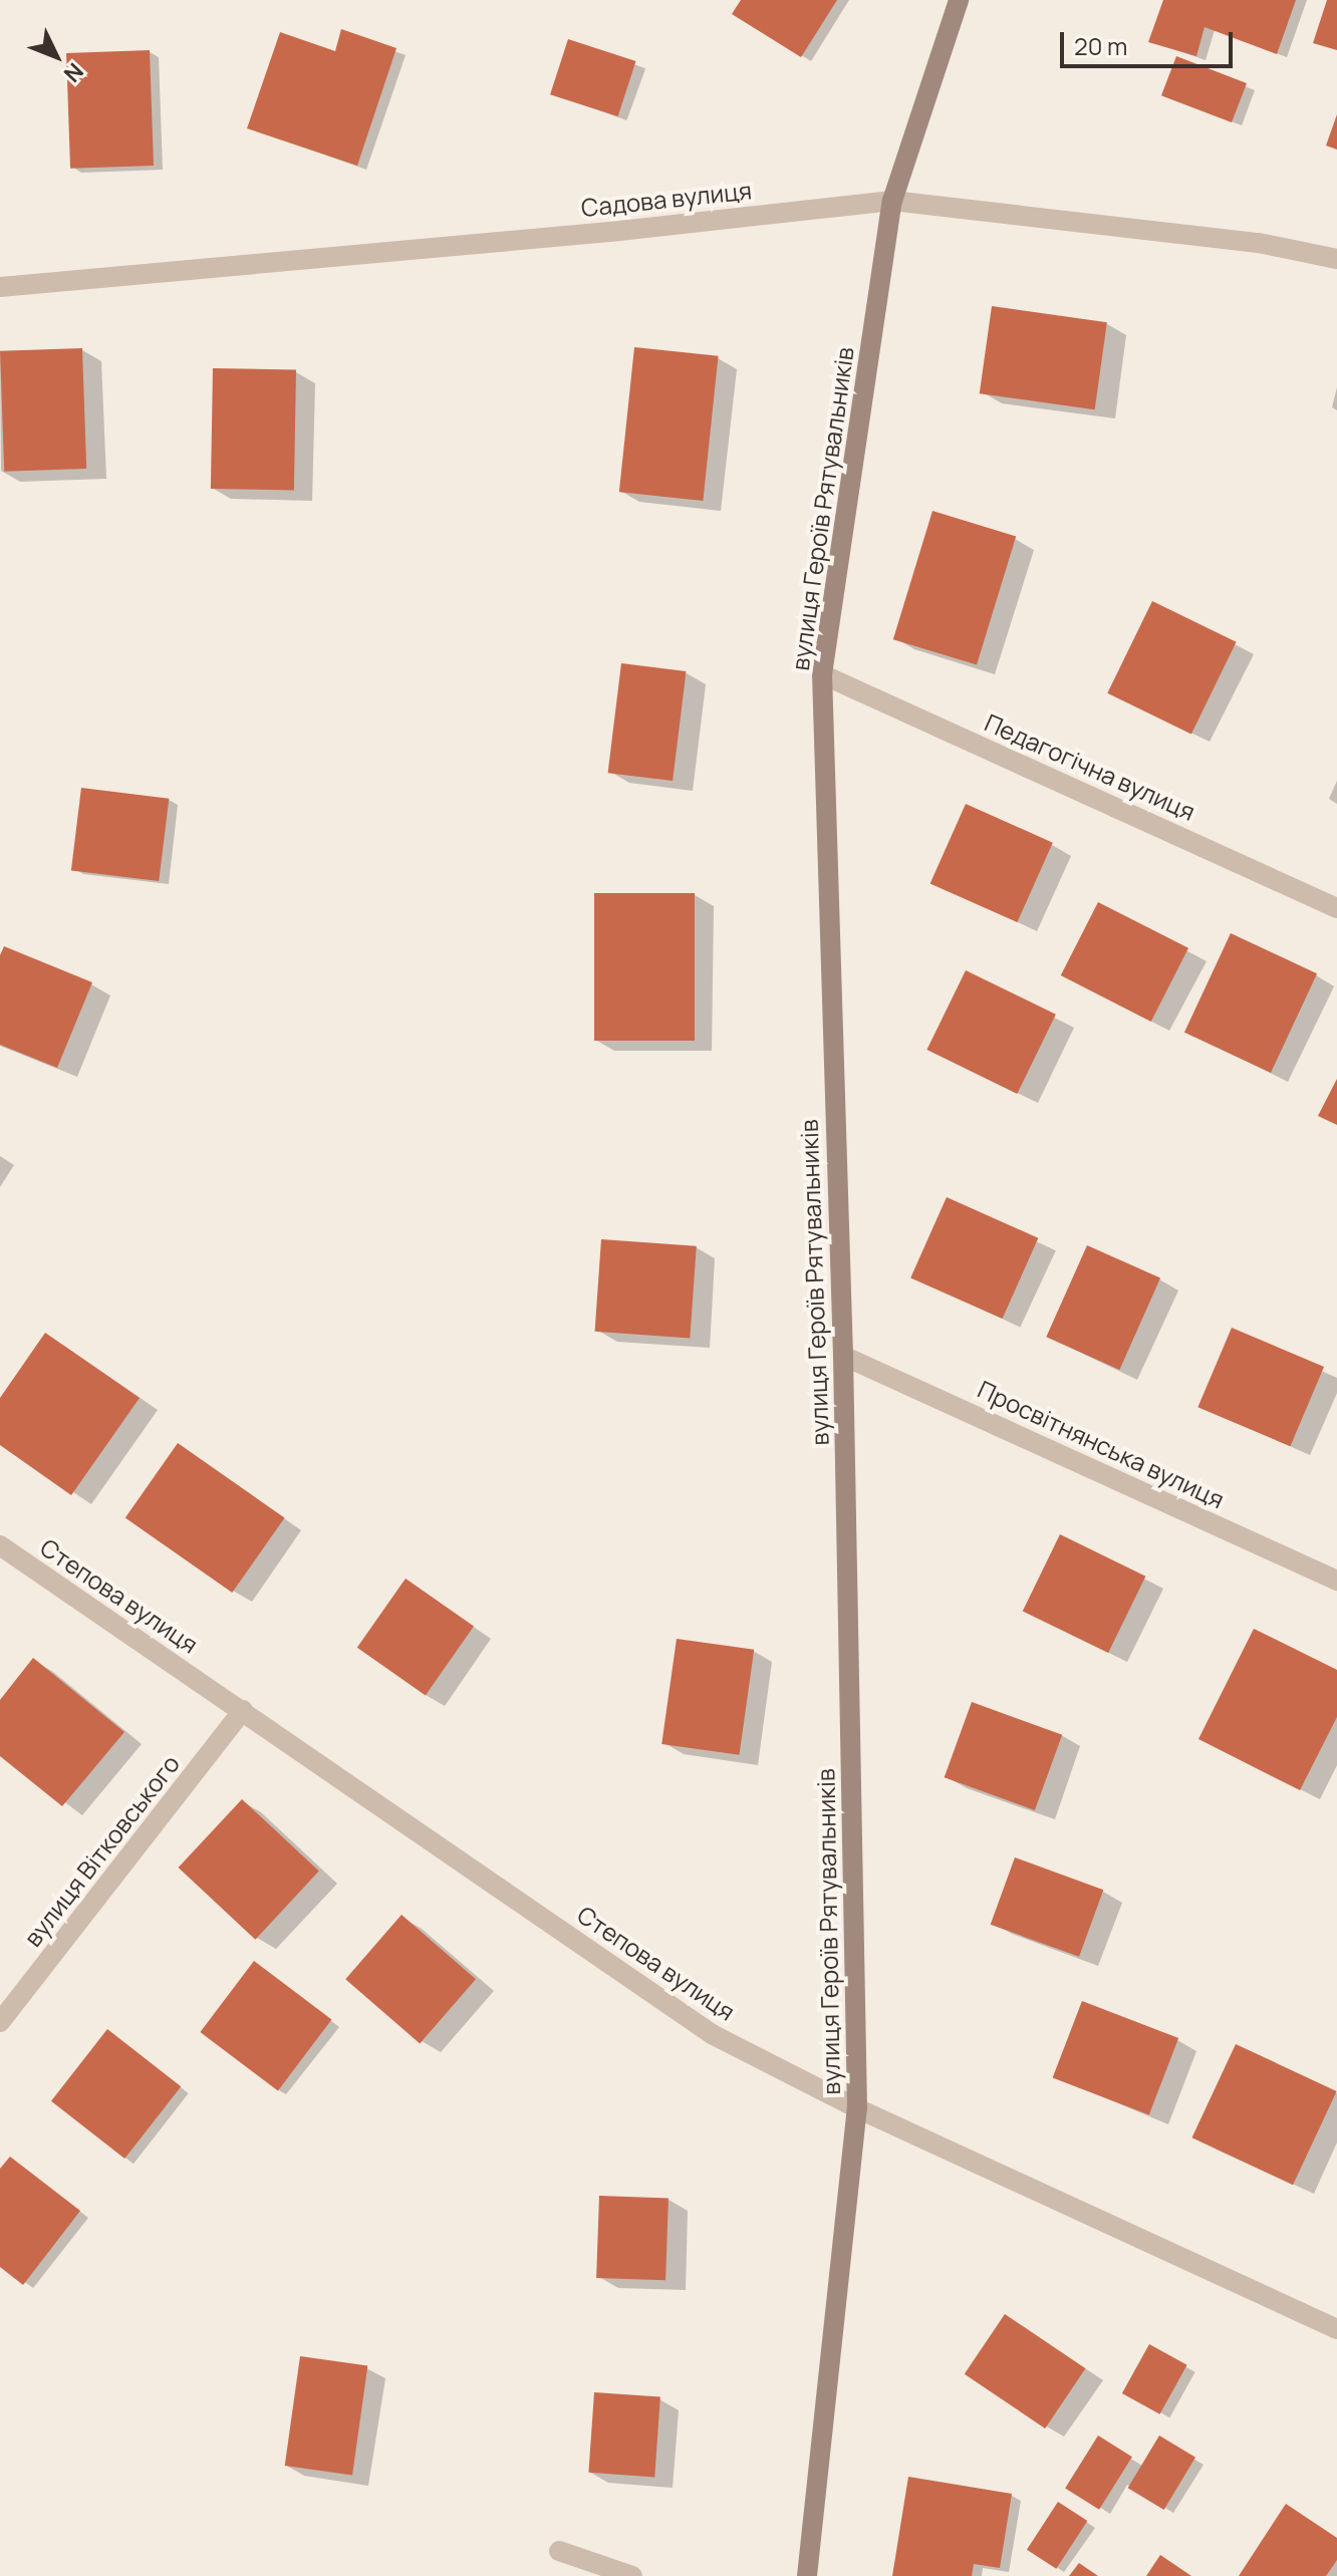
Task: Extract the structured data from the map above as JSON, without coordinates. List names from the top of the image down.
{
  "streets": {
    "street": [
      "Садова вулиця",
      "вулиця Героїв Рятувальників",
      "Педагогічна вулиця",
      "Просвітнянська вулиця",
      "Степова вулиця",
      "вулиця Вітковського"
    ]
  },
  "crossings": [
    ["Садова вулиця", "вулиця Героїв Рятувальників"],
    ["вулиця Героїв Рятувальників", "Педагогічна вулиця"],
    ["вулиця Героїв Рятувальників", "Просвітнянська вулиця"],
    ["вулиця Героїв Рятувальників", "Степова вулиця"],
    ["Степова вулиця", "вулиця Вітковського"]
  ],
  "scale_bar": "20 m",
  "north": "bottom right"
}
